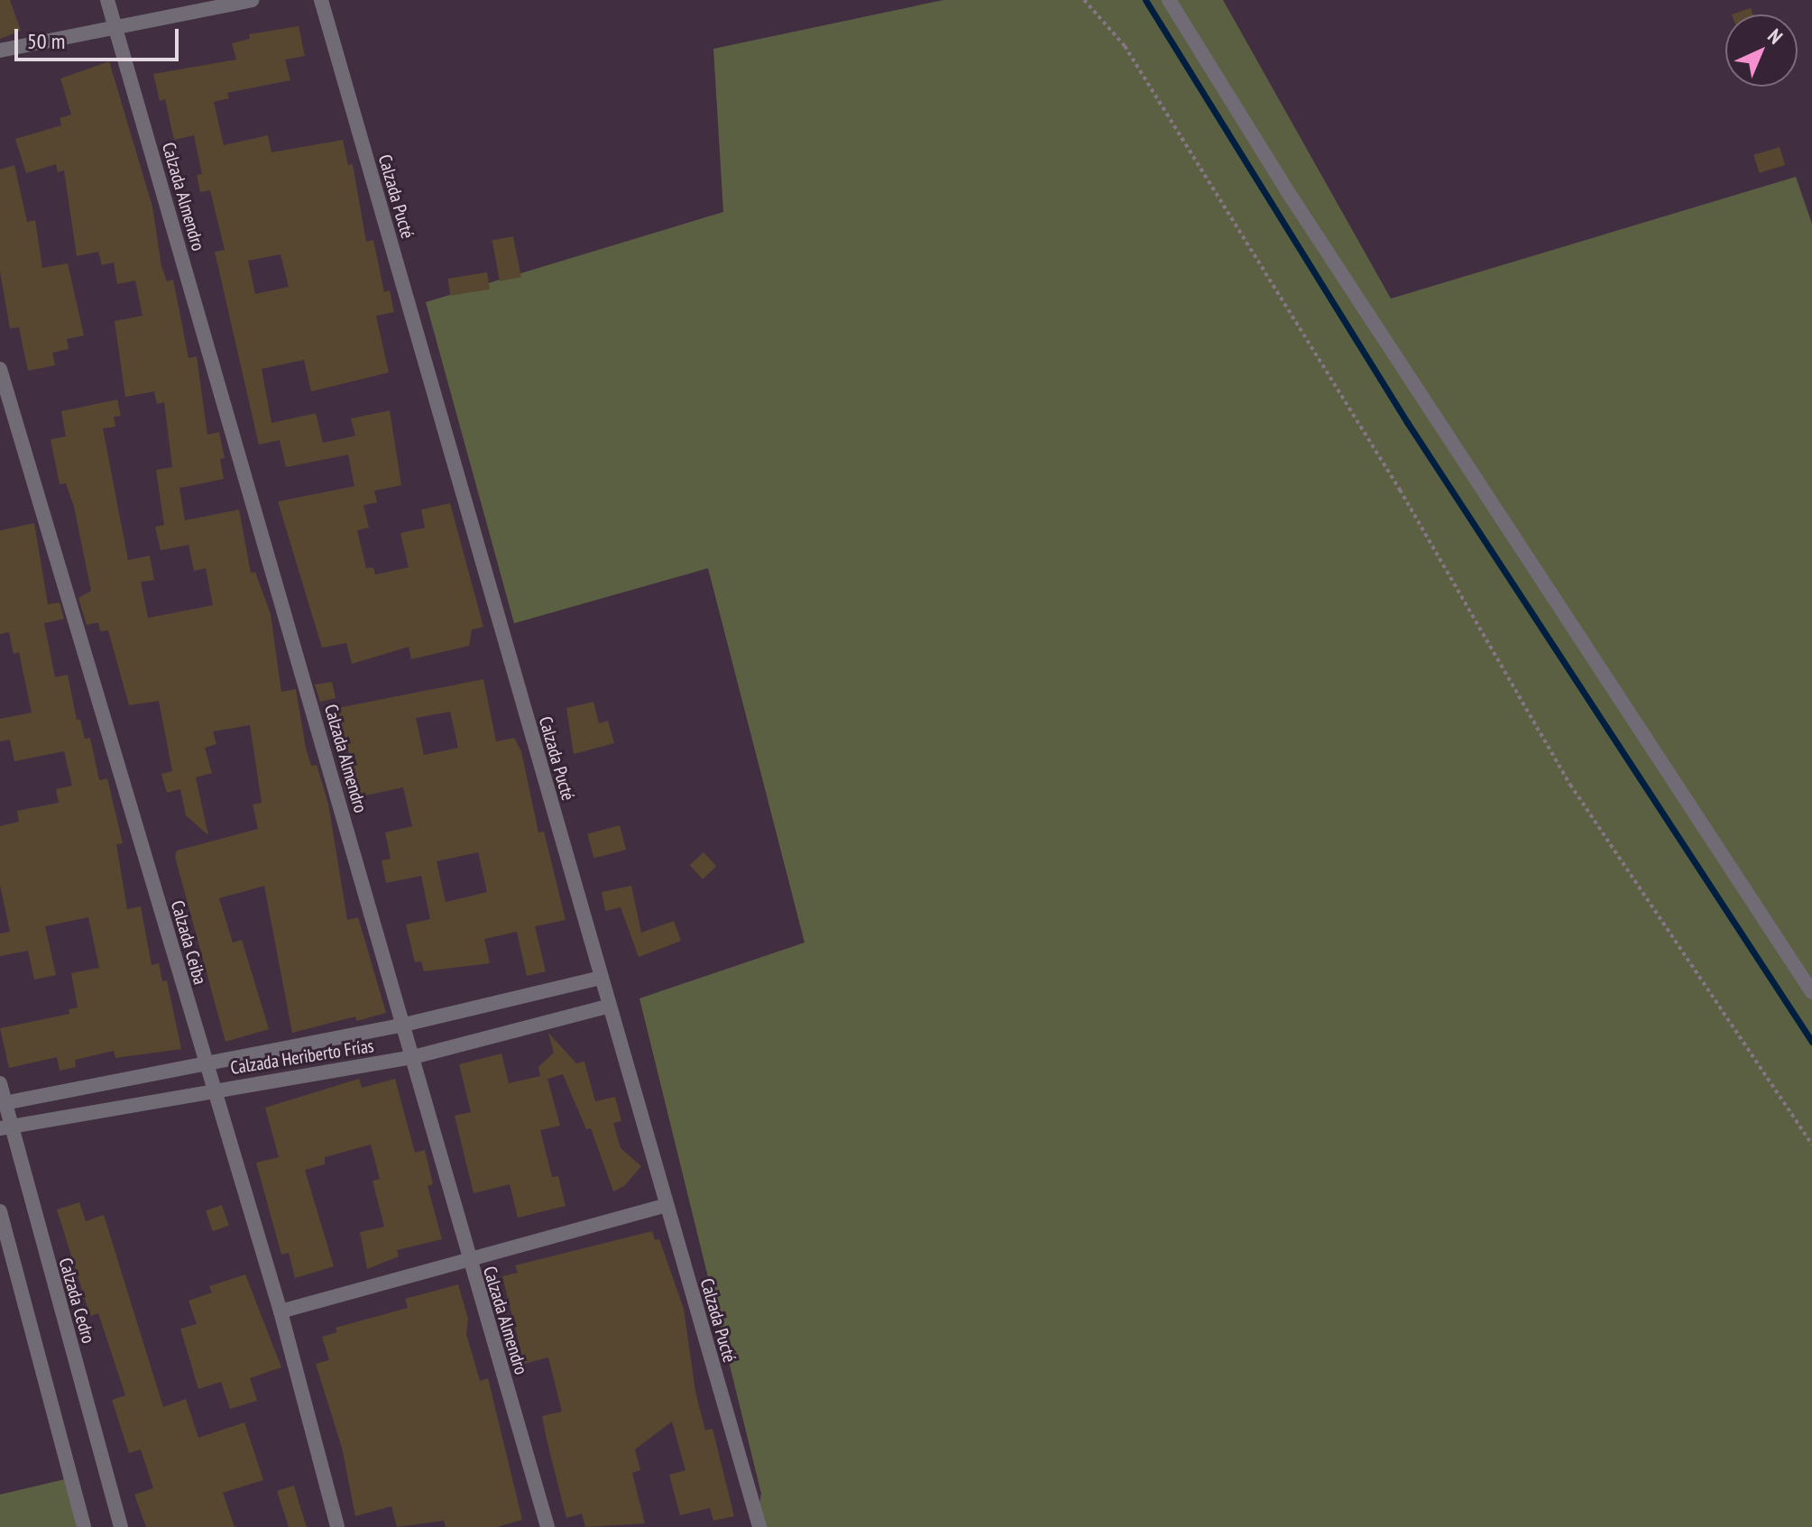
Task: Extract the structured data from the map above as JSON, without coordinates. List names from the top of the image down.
{
  "streets": {
    "street": [
      "Calzada Almendro",
      "Calzada Pucté",
      "Calzada Ceiba",
      "Calzada Heriberto Frías",
      "Calzada Cedro"
    ]
  },
  "crossings": [
    ["Calzada Almendro", "Calzada Heriberto Frías"],
    ["Calzada Pucté", "Calzada Heriberto Frías"],
    ["Calzada Ceiba", "Calzada Heriberto Frías"],
    ["Calzada Heriberto Frías", "Calzada Cedro"]
  ],
  "scale_bar": "50 m",
  "north": "top right"
}
